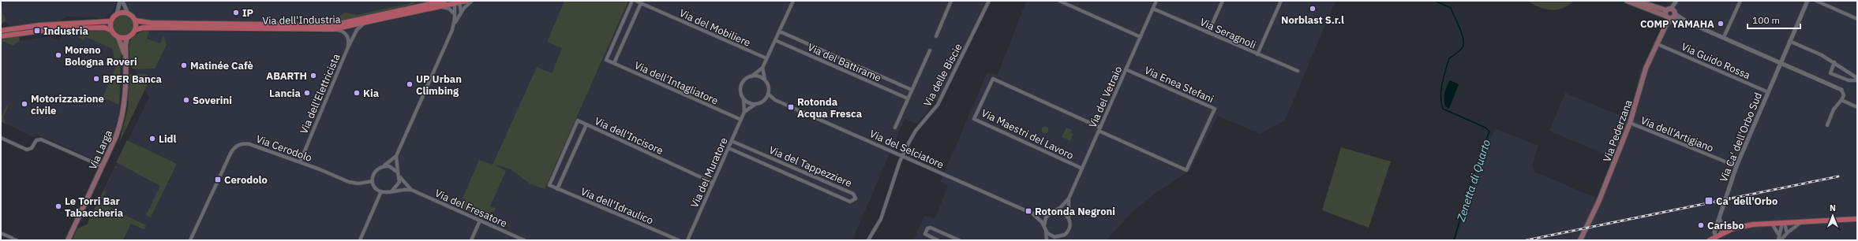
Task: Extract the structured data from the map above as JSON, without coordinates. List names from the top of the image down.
{
  "streets": {
    "main road": ["Via dell'Industria", "Via Pederzana", "Via Larga"],
    "street": [
      "Via del Mobiliere",
      "Via Seragnoli",
      "Via Guido Rossa",
      "Via del Battirame",
      "Via delle Biscie",
      "Via dell'Intagliatore",
      "Via Enea Stefani",
      "Via dell'Elettricista",
      "Via del Vetraio",
      "Via Maestri del Lavoro",
      "Via dell'Artigiano",
      "Via dell'Incisore",
      "Via Ca' dell'Orbo Sud",
      "Via Cerodolo",
      "Via del Selciatore",
      "Via del Tappezziere",
      "Via del Muratore",
      "Via dell'Idraulico",
      "Via del Fresatore"
    ]
  },
  "crossings": [
    ["Via dell'Industria", "Via dell'Elettricista"],
    ["Via dell'Industria", "Via Larga"],
    ["Via Seragnoli", "Via del Vetraio"],
    ["Via Guido Rossa", "Via Pederzana"],
    ["Via Guido Rossa", "Via Ca' dell'Orbo Sud"],
    ["Via delle Biscie", "Via del Selciatore"],
    ["Via dell'Intagliatore", "Via del Muratore"],
    ["Via Enea Stefani", "Via del Vetraio"],
    ["Via Enea Stefani", "Via Maestri del Lavoro"],
    ["Via dell'Elettricista", "Via Cerodolo"],
    ["Via del Vetraio", "Via Maestri del Lavoro"],
    ["Via del Vetraio", "Via del Selciatore"],
    ["Via Pederzana", "Via dell'Artigiano"],
    ["Via dell'Artigiano", "Via Ca' dell'Orbo Sud"],
    ["Via dell'Incisore", "Via del Muratore"],
    ["Via dell'Incisore", "Via dell'Idraulico"],
    ["Via Cerodolo", "Via del Fresatore"],
    ["Via del Selciatore", "Via del Muratore"],
    ["Via del Tappezziere", "Via del Muratore"]
  ],
  "water": ["Zenetta di Quarto"],
  "places": {
    "other": [
      "Norblast S.r.l",
      "IP",
      "COMP YAMAHA",
      "Moreno Bologna Roveri",
      "Matinée Cafè",
      "ABARTH",
      "BPER Banca",
      "UP Urban Climbing",
      "Lancia",
      "Kia",
      "Soverini",
      "Motorizzazione civile",
      "Lidl",
      "Le Torri Bar Tabaccheria",
      "Carisbo"
    ],
    "transit": [
      "Industria",
      "Rotonda Acqua Fresca",
      "Cerodolo",
      "Ca' dell'Orbo",
      "Rotonda Negroni"
    ]
  },
  "scale_bar": "100 m",
  "north": "top"
}
